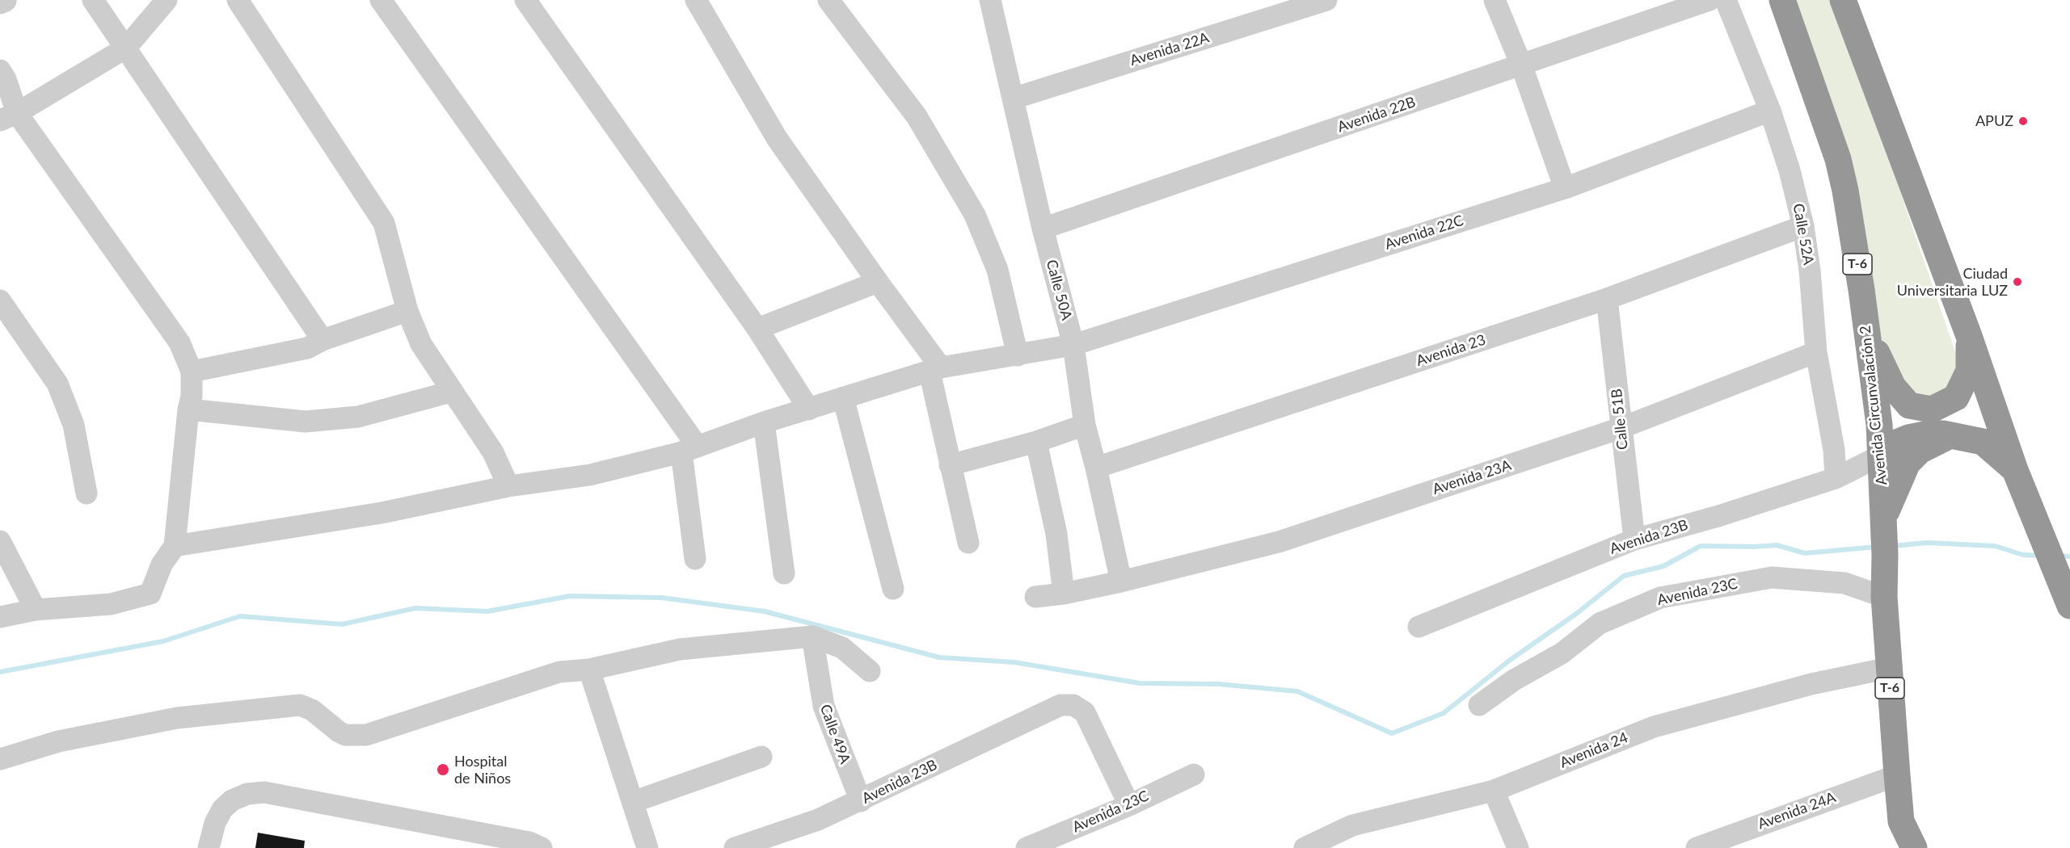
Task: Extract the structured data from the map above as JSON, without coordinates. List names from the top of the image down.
{
  "streets": {
    "highway": ["T-6", "Avenida Circunvalación 2"],
    "street": [
      "Avenida 22A",
      "Avenida 22B",
      "Avenida 22C",
      "Calle 52A",
      "Calle 50A",
      "Avenida 23",
      "Calle 51B",
      "Avenida 23A",
      "Avenida 23B",
      "Avenida 23C",
      "Calle 49A",
      "Avenida 24",
      "Avenida 24A"
    ]
  },
  "crossings": [
    ["Avenida 22A", "Calle 50A"],
    ["Avenida 22B", "Calle 50A"],
    ["Avenida 22C", "Calle 52A"],
    ["Avenida 22C", "Calle 50A"],
    ["Calle 52A", "Avenida 23"],
    ["Calle 52A", "Avenida 23A"],
    ["Calle 52A", "Avenida 23B"],
    ["T-6", "Avenida Circunvalación 2"],
    ["T-6", "Avenida 23B"],
    ["Calle 50A", "Avenida 23"],
    ["Calle 50A", "Avenida 23A"],
    ["Avenida 23", "Calle 51B"],
    ["Avenida Circunvalación 2", "Avenida 23B"],
    ["Avenida Circunvalación 2", "Avenida 23C"],
    ["Avenida Circunvalación 2", "Avenida 24"],
    ["Avenida Circunvalación 2", "Avenida 24A"],
    ["Calle 51B", "Avenida 23A"],
    ["Calle 51B", "Avenida 23B"],
    ["Avenida 23B", "Avenida 23C"],
    ["Avenida 23B", "Calle 49A"]
  ],
  "places": ["APUZ", "Ciudad Universitaria LUZ", "Hospital de Niños"]
}
